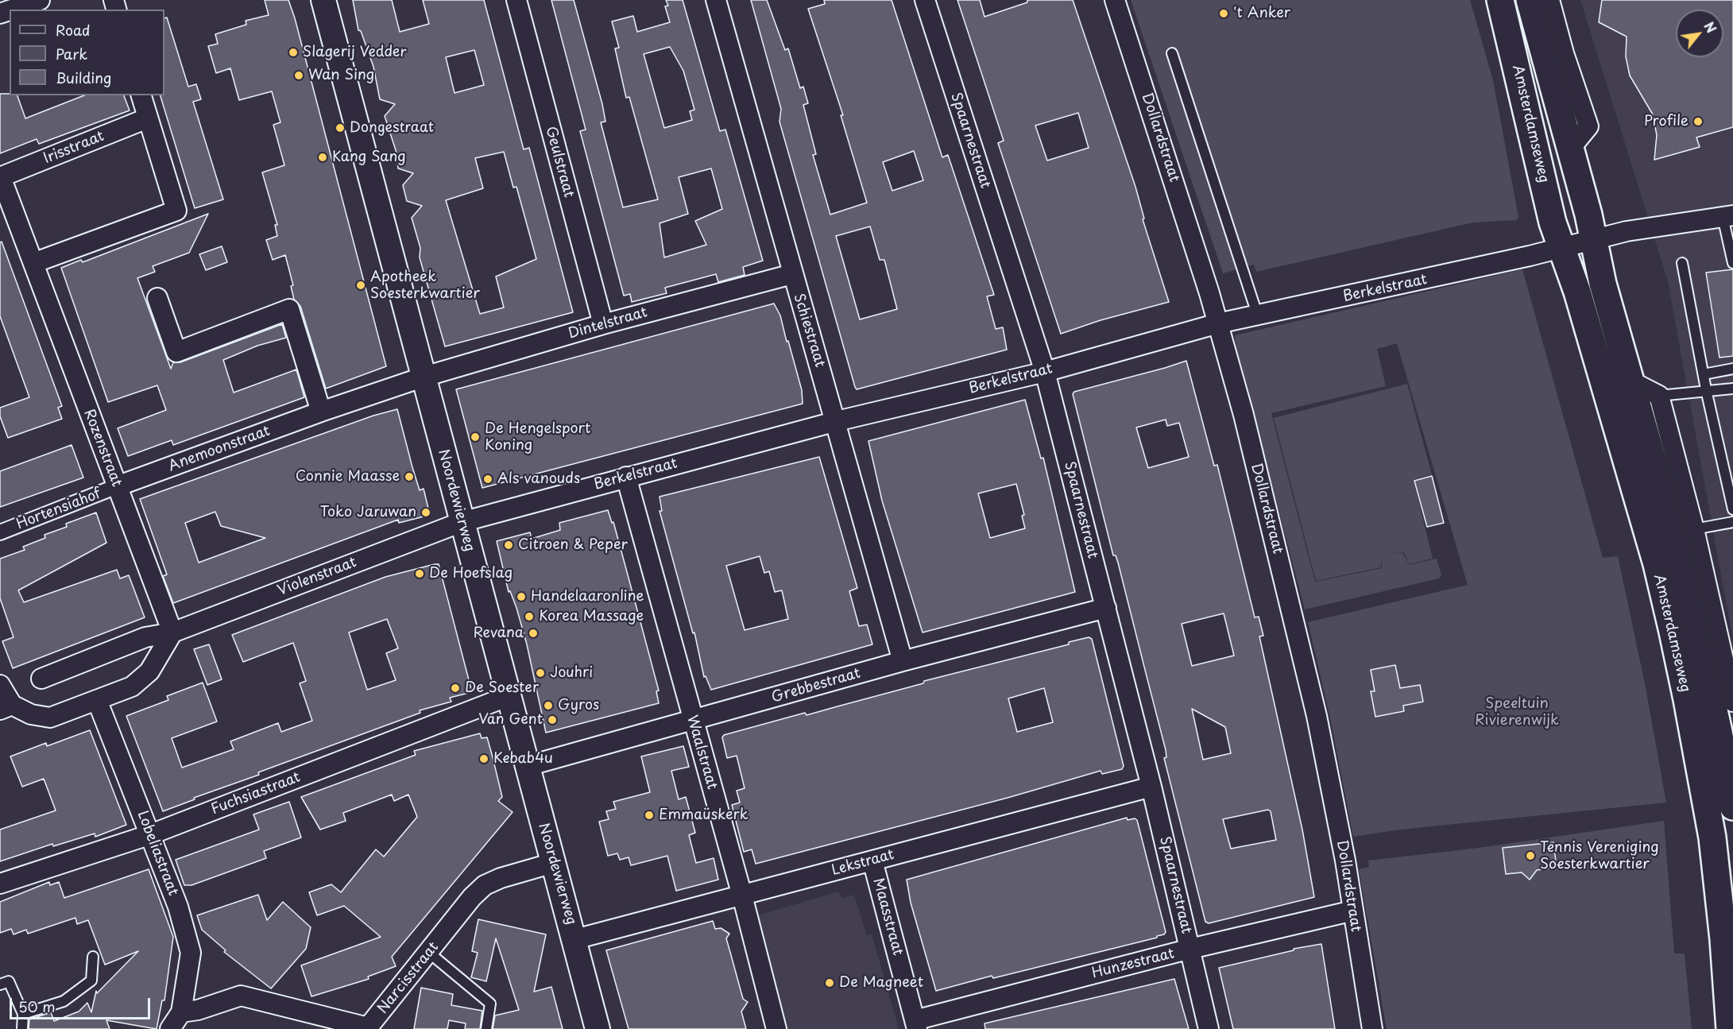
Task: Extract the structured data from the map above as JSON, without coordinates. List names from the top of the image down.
{
  "streets": {
    "main road": ["Amsterdamseweg"],
    "street": [
      "Dollardstraat",
      "Spaarnestraat",
      "Irisstraat",
      "Geulstraat",
      "Berkelstraat",
      "Dintelstraat",
      "Schiestraat",
      "Rozenstraat",
      "Anemoonstraat",
      "Noordewierweg",
      "Hortensiahof",
      "Violenstraat",
      "Grebbestraat",
      "Waalstraat",
      "Fuchsiastraat",
      "Lobeliastraat",
      "Lekstraat",
      "Maasstraat",
      "Hunzestraat",
      "Narcisstraat"
    ]
  },
  "crossings": [
    ["Amsterdamseweg", "Berkelstraat"],
    ["Dollardstraat", "Berkelstraat"],
    ["Dollardstraat", "Hunzestraat"],
    ["Spaarnestraat", "Berkelstraat"],
    ["Spaarnestraat", "Grebbestraat"],
    ["Spaarnestraat", "Lekstraat"],
    ["Spaarnestraat", "Hunzestraat"],
    ["Irisstraat", "Rozenstraat"],
    ["Geulstraat", "Dintelstraat"],
    ["Berkelstraat", "Schiestraat"],
    ["Berkelstraat", "Noordewierweg"],
    ["Berkelstraat", "Violenstraat"],
    ["Berkelstraat", "Waalstraat"],
    ["Dintelstraat", "Schiestraat"],
    ["Dintelstraat", "Anemoonstraat"],
    ["Dintelstraat", "Noordewierweg"],
    ["Schiestraat", "Grebbestraat"],
    ["Rozenstraat", "Anemoonstraat"],
    ["Rozenstraat", "Hortensiahof"],
    ["Rozenstraat", "Violenstraat"],
    ["Anemoonstraat", "Noordewierweg"],
    ["Anemoonstraat", "Hortensiahof"],
    ["Noordewierweg", "Violenstraat"],
    ["Noordewierweg", "Grebbestraat"],
    ["Noordewierweg", "Fuchsiastraat"],
    ["Noordewierweg", "Lekstraat"],
    ["Noordewierweg", "Narcisstraat"],
    ["Grebbestraat", "Waalstraat"],
    ["Waalstraat", "Lekstraat"],
    ["Fuchsiastraat", "Lobeliastraat"],
    ["Lobeliastraat", "Narcisstraat"],
    ["Lekstraat", "Maasstraat"],
    ["Maasstraat", "Hunzestraat"]
  ],
  "parks": ["Speeltuin Rivierenwijk"],
  "places": [
    "'t Anker",
    "Slagerij Vedder",
    "Wan Sing",
    "Profile",
    "Dongestraat",
    "Kang Sang",
    "Apotheek Soesterkwartier",
    "De Hengelsport Koning",
    "Connie Maasse",
    "Als vanouds",
    "Toko Jaruwan",
    "Citroen & Peper",
    "De Hoefslag",
    "Handelaaronline",
    "Korea Massage",
    "Revana",
    "Jouhri",
    "De Soester",
    "Gyros",
    "Van Gent",
    "Kebab4u",
    "Emmaüskerk",
    "Tennis Vereniging Soesterkwartier",
    "De Magneet"
  ],
  "legend": ["Road", "Park", "Building"],
  "scale_bar": "50 m",
  "north": "top right"
}
